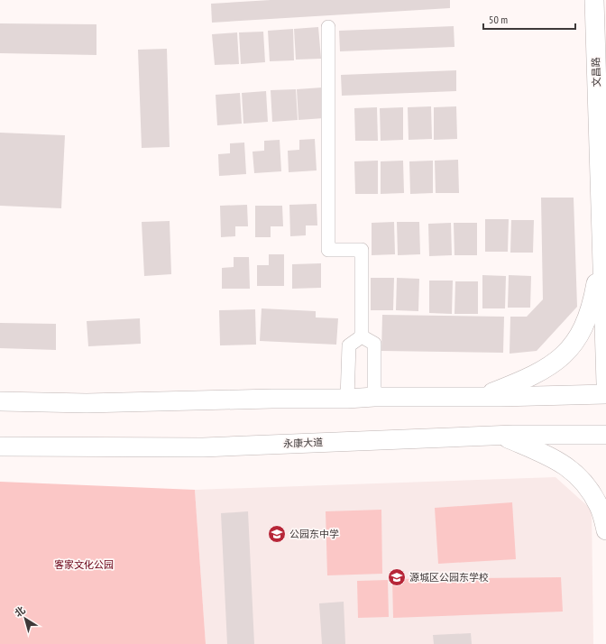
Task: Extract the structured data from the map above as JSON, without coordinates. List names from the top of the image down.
{
  "streets": {
    "main road": ["文昌路", "永康大道"]
  },
  "parks": ["客家文化公园"],
  "places": {
    "school or university": ["公园东中学", "源城区公园东学校"]
  },
  "scale_bar": "50 m",
  "north": "top left"
}
